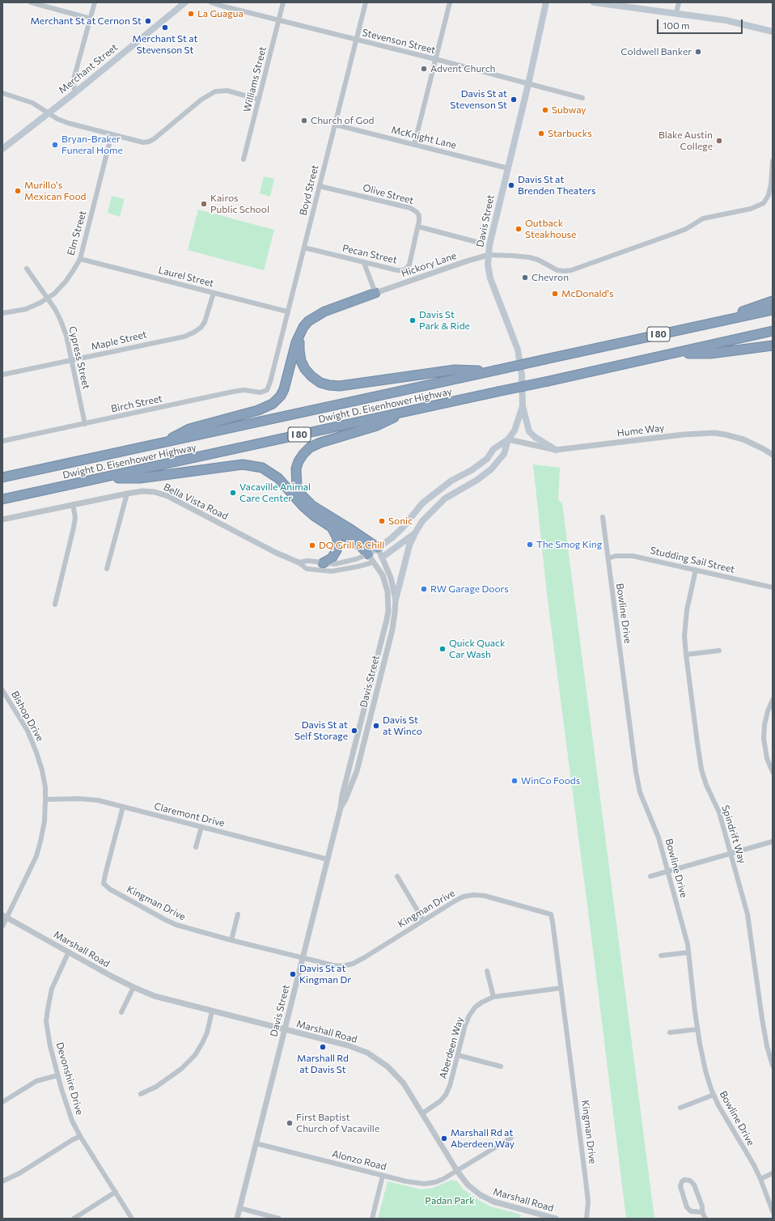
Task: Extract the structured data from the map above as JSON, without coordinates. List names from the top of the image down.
{
  "streets": {
    "highway": ["I 80", "Dwight D. Eisenhower Highway"],
    "main road": ["Merchant Street", "Davis Street"],
    "street": [
      "Stevenson Street",
      "Williams Street",
      "McKnight Lane",
      "Boyd Street",
      "Olive Street",
      "Elm Street",
      "Pecan Street",
      "Hickory Lane",
      "Laurel Street",
      "Maple Street",
      "Cypress Street",
      "Birch Street",
      "Hume Way",
      "Bella Vista Road",
      "Studding Sail Street",
      "Bowline Drive",
      "Bishop Drive",
      "Claremont Drive",
      "Spindrift Way",
      "Kingman Drive",
      "Marshall Road",
      "Aberdeen Way",
      "Devonshire Drive",
      "Alonzo Road"
    ]
  },
  "crossings": [
    ["Stevenson Street", "Williams Street"],
    ["Stevenson Street", "Boyd Street"],
    ["Stevenson Street", "Davis Street"],
    ["McKnight Lane", "Boyd Street"],
    ["McKnight Lane", "Davis Street"],
    ["Boyd Street", "Olive Street"],
    ["Boyd Street", "Pecan Street"],
    ["Boyd Street", "Laurel Street"],
    ["Boyd Street", "Birch Street"],
    ["Olive Street", "Pecan Street"],
    ["Davis Street", "Hickory Lane"],
    ["Davis Street", "Hume Way"],
    ["Davis Street", "Bella Vista Road"],
    ["Davis Street", "Claremont Drive"],
    ["Davis Street", "Kingman Drive"],
    ["Davis Street", "Marshall Road"],
    ["Davis Street", "Alonzo Road"],
    ["Elm Street", "Laurel Street"],
    ["Elm Street", "Cypress Street"],
    ["Laurel Street", "Maple Street"],
    ["Maple Street", "Cypress Street"],
    ["Cypress Street", "Birch Street"],
    ["Studding Sail Street", "Bowline Drive"],
    ["Studding Sail Street", "Spindrift Way"],
    ["Bishop Drive", "Claremont Drive"],
    ["Bishop Drive", "Marshall Road"],
    ["Claremont Drive", "Kingman Drive"],
    ["Kingman Drive", "Aberdeen Way"],
    ["Marshall Road", "Aberdeen Way"],
    ["Marshall Road", "Devonshire Drive"],
    ["Marshall Road", "Alonzo Road"]
  ],
  "parks": ["Padan Park"],
  "places": [
    "La Guagua",
    "Merchant St at Cernon St",
    "Merchant St at Stevenson St",
    "Coldwell Banker",
    "Advent Church",
    "Davis St at Stevenson St",
    "Subway",
    "Church of God",
    "Starbucks",
    "Blake Austin College",
    "Bryan-Braker Funeral Home",
    "Davis St at Brenden Theaters",
    "Murillo's Mexican Food",
    "Kairos Public School",
    "Outback Steakhouse",
    "Chevron",
    "McDonald's",
    "Davis St Park & Ride",
    "Vacaville Animal Care Center",
    "Sonic",
    "The Smog King",
    "DQ Grill & Chill",
    "RW Garage Doors",
    "Quick Quack Car Wash",
    "Davis St at Winco",
    "Davis St at Self Storage",
    "WinCo Foods",
    "Davis St at Kingman Dr",
    "Marshall Rd at Davis St",
    "First Baptist Church of Vacaville",
    "Marshall Rd at Aberdeen Way"
  ],
  "scale_bar": "100 m"
}
